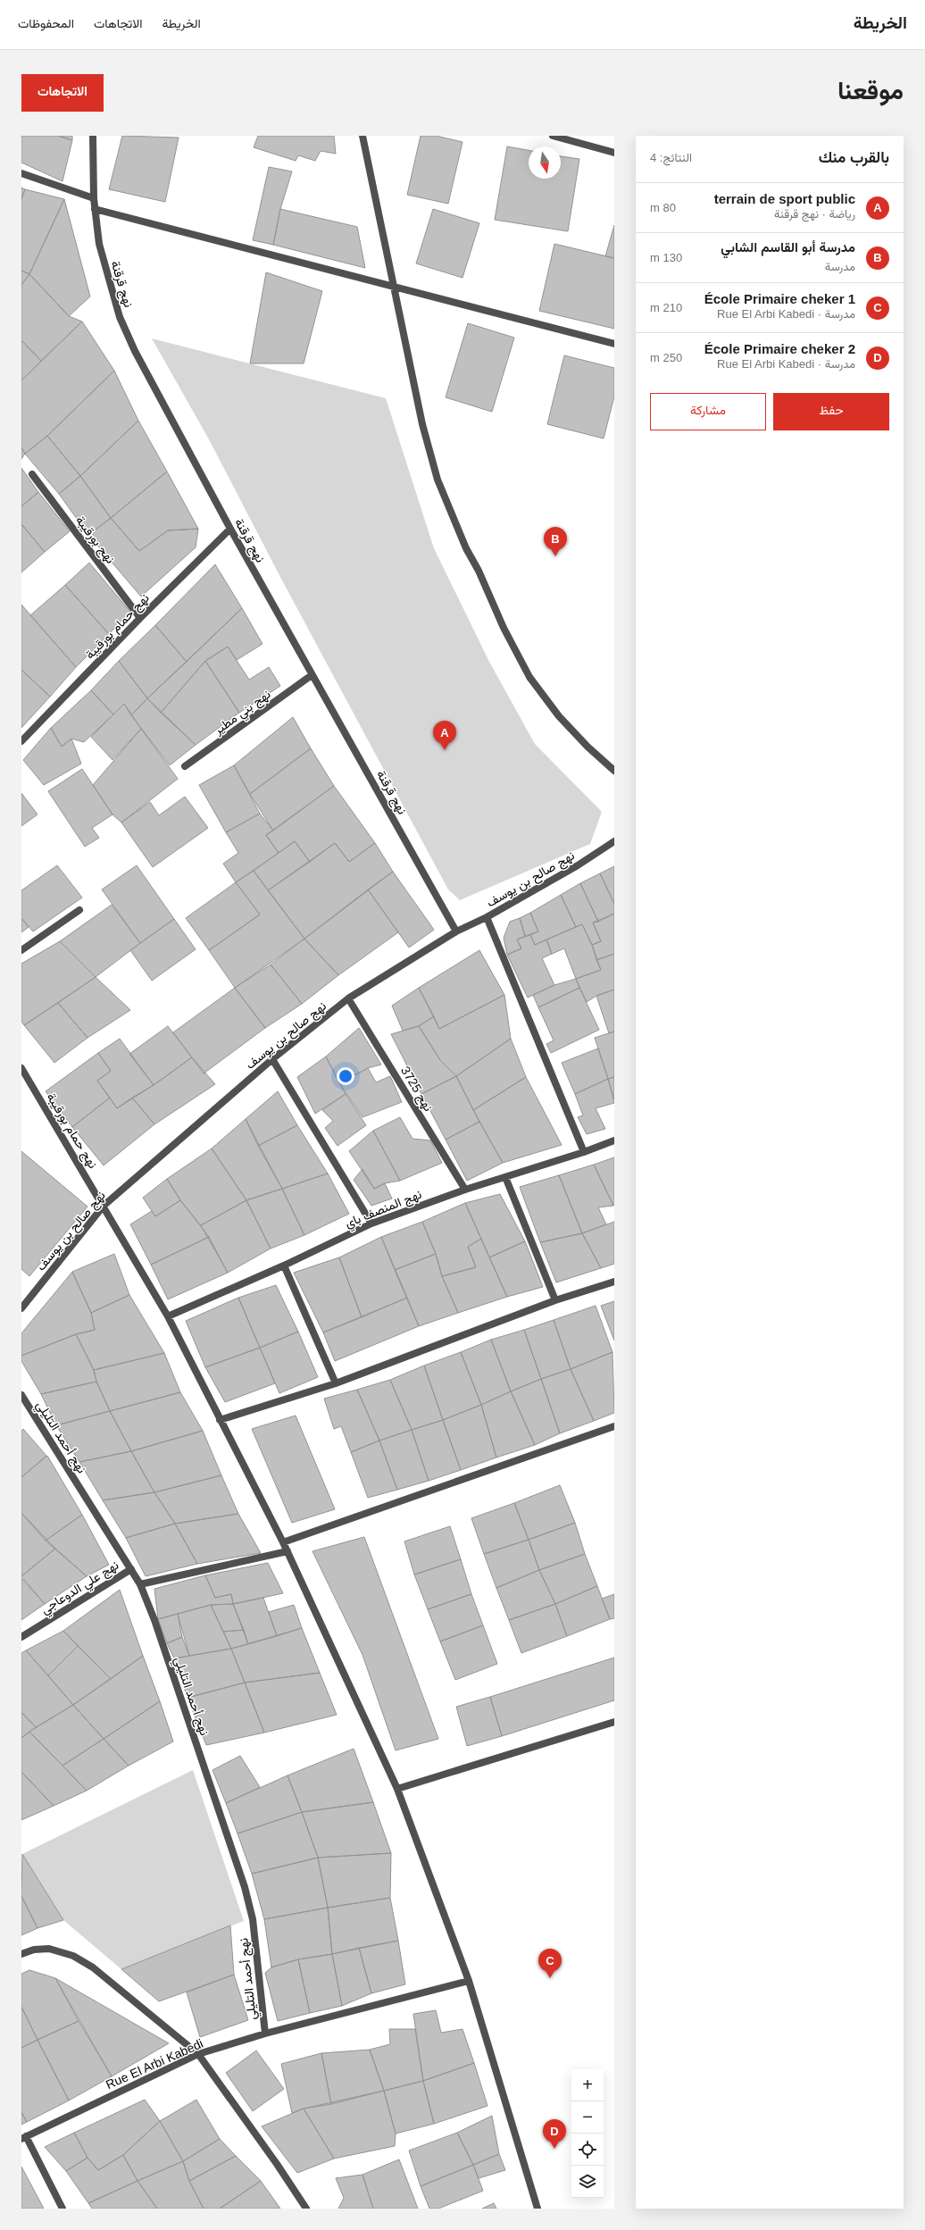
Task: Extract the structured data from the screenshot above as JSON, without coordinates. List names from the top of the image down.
{
  "streets": {
    "street": [
      "نهج قرقنة",
      "نهج بورقيبة",
      "نهج حمام بورقيبة",
      "نهج بني مطير",
      "نهج صالح بن يوسف",
      "نهج 3725",
      "نهج المنصف باي",
      "نهج أحمد التليلي",
      "نهج علي الدوعاجي",
      "Rue El Arbi Kabedi"
    ]
  },
  "crossings": [
    ["نهج قرقنة", "نهج حمام بورقيبة"],
    ["نهج قرقنة", "نهج بني مطير"],
    ["نهج قرقنة", "نهج صالح بن يوسف"],
    ["نهج بورقيبة", "نهج حمام بورقيبة"],
    ["نهج حمام بورقيبة", "نهج صالح بن يوسف"],
    ["نهج حمام بورقيبة", "نهج المنصف باي"],
    ["نهج حمام بورقيبة", "Rue El Arbi Kabedi"],
    ["نهج صالح بن يوسف", "نهج 3725"],
    ["نهج 3725", "نهج المنصف باي"],
    ["نهج أحمد التليلي", "نهج علي الدوعاجي"],
    ["نهج أحمد التليلي", "Rue El Arbi Kabedi"]
  ],
  "north": "bottom",
  "page": {
    "header": "الخريطة",
    "nav": ["الخريطة", "الاتجاهات", "المحفوظات"],
    "title": "موقعنا",
    "buttons": [
      "الاتجاهات",
      ["حفظ", "مشاركة"]
    ],
    "heading": ["بالقرب منك", "النتائج: 4"],
    "list": [
      {
        "mark": "A",
        "name": "terrain de sport public",
        "note": "رياضة · نهج قرقنة",
        "value": "80 m"
      },
      {
        "mark": "B",
        "name": "مدرسة أبو القاسم الشابي",
        "note": "مدرسة",
        "value": "130 m"
      },
      {
        "mark": "C",
        "name": "École Primaire cheker 1",
        "note": "مدرسة · Rue El Arbi Kabedi",
        "value": "210 m"
      },
      {
        "mark": "D",
        "name": "École Primaire cheker 2",
        "note": "مدرسة · Rue El Arbi Kabedi",
        "value": "250 m"
      }
    ],
    "pins": [
      "B",
      "A",
      "C",
      "D"
    ],
    "map_buttons": ["+", "−"]
  }
}
